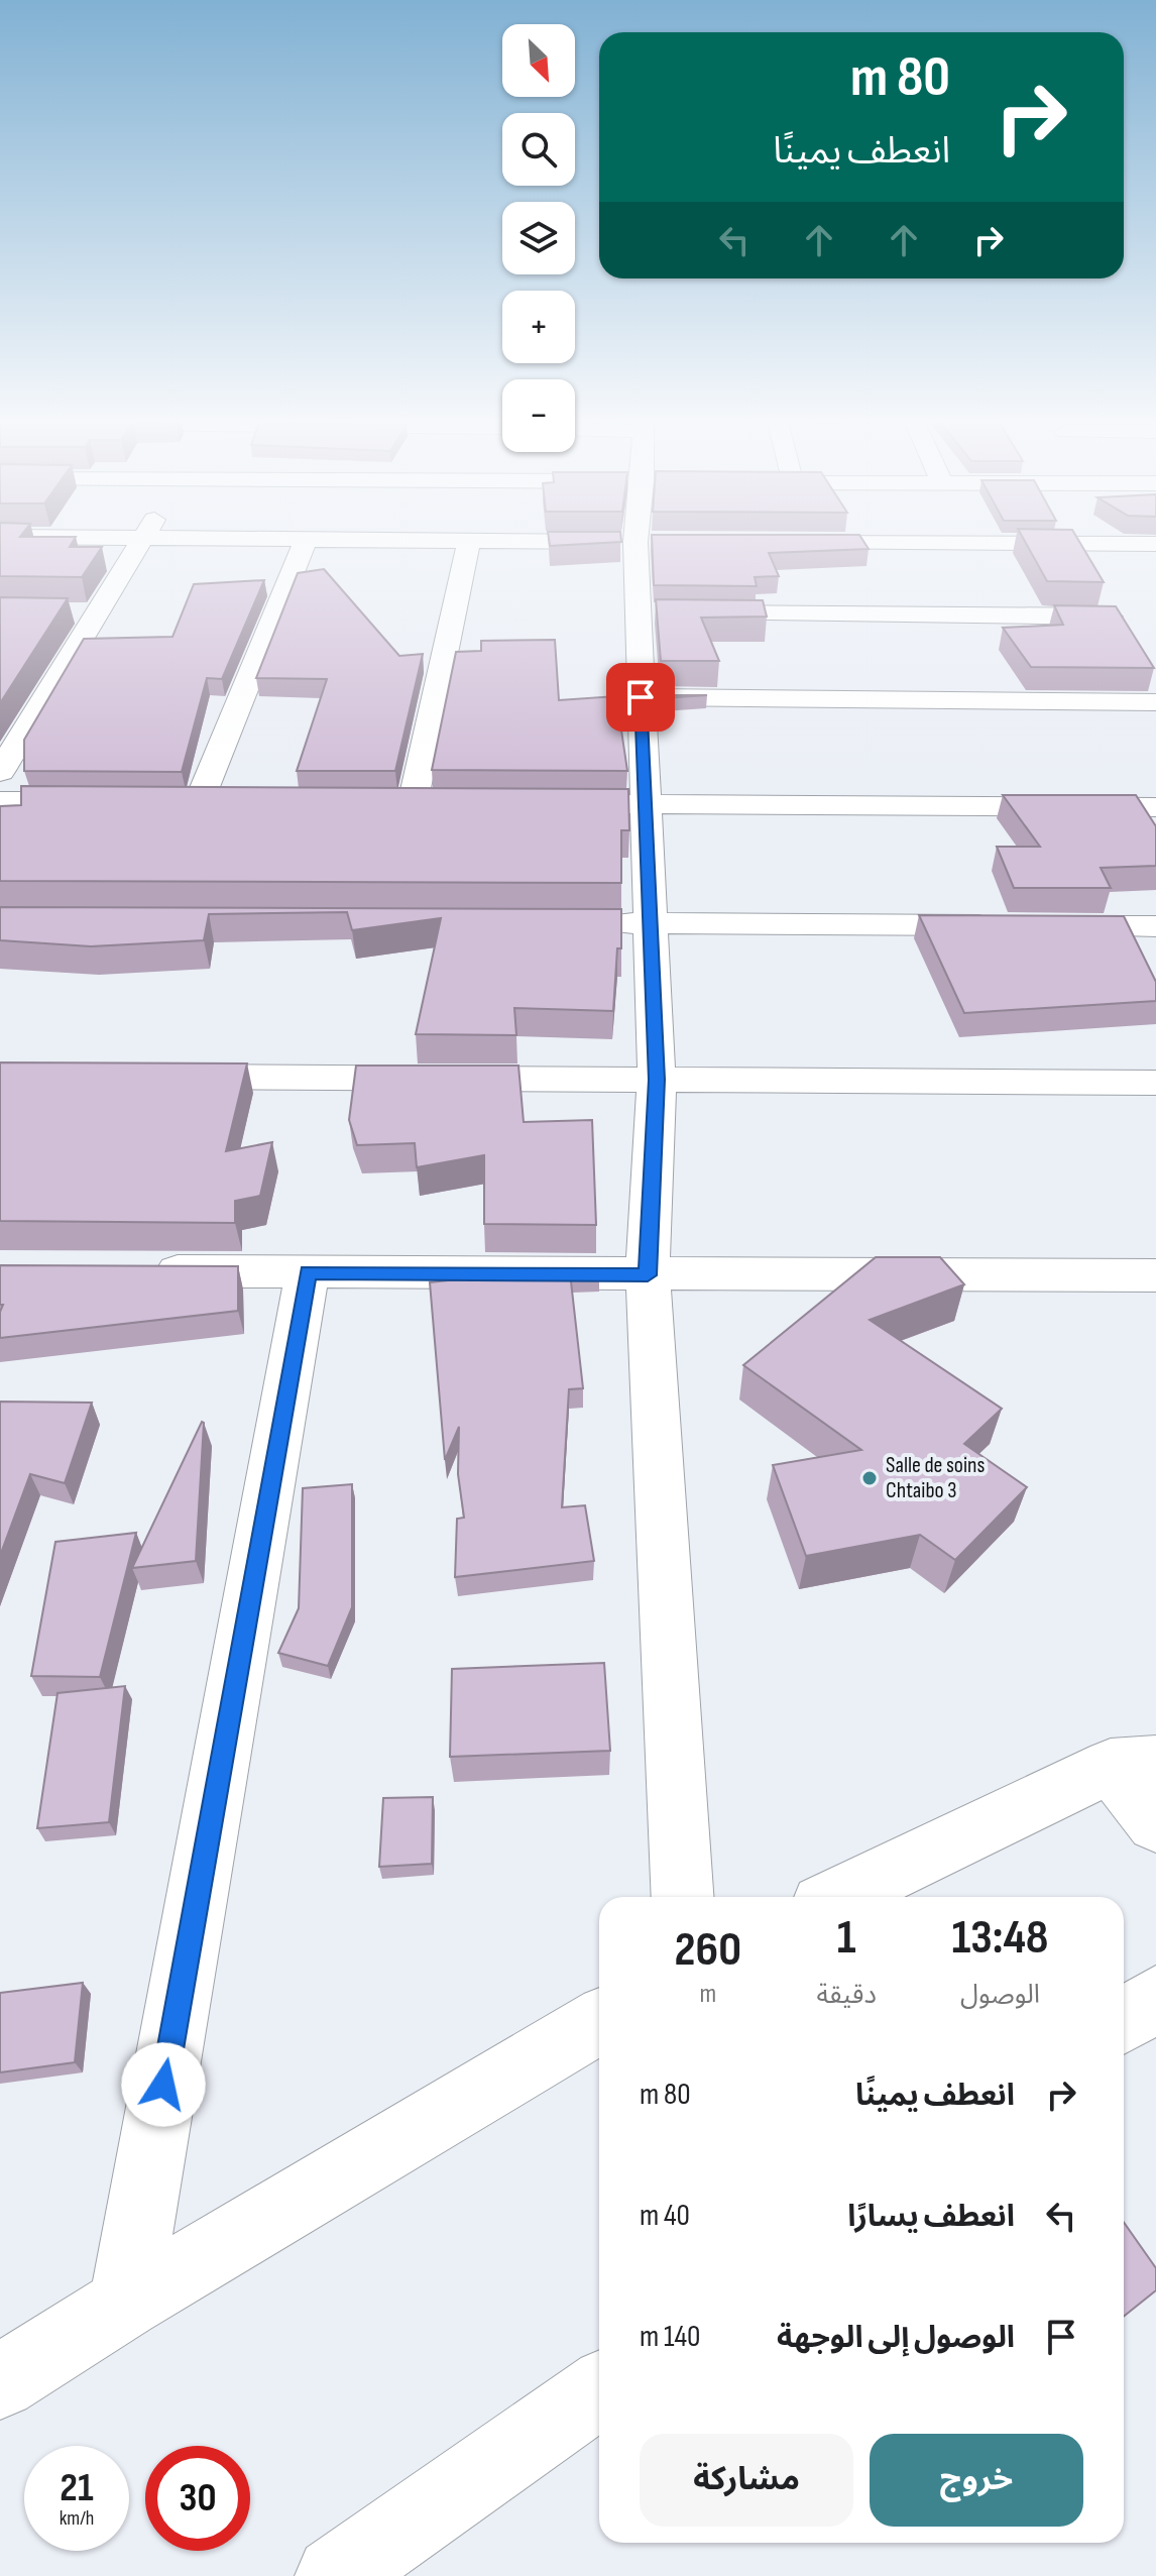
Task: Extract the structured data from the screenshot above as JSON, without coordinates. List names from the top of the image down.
{
  "places": ["Salle de soins Chtaibo 3"],
  "north": "bottom right",
  "page": {
    "map_buttons": ["+", "−"],
    "turn": ["80 m", "انعطف يمينًا"],
    "eta": [
      "13:48",
      "الوصول",
      "1",
      "دقيقة",
      "260",
      "m"
    ],
    "list": [
      {
        "name": "انعطف يمينًا",
        "value": "80 m"
      },
      {
        "name": "انعطف يسارًا",
        "value": "40 m"
      },
      {
        "name": "الوصول إلى الوجهة",
        "value": "140 m"
      }
    ],
    "buttons": ["خروج", "مشاركة"],
    "speed": "21 km/h",
    "limit": "30"
  }
}
